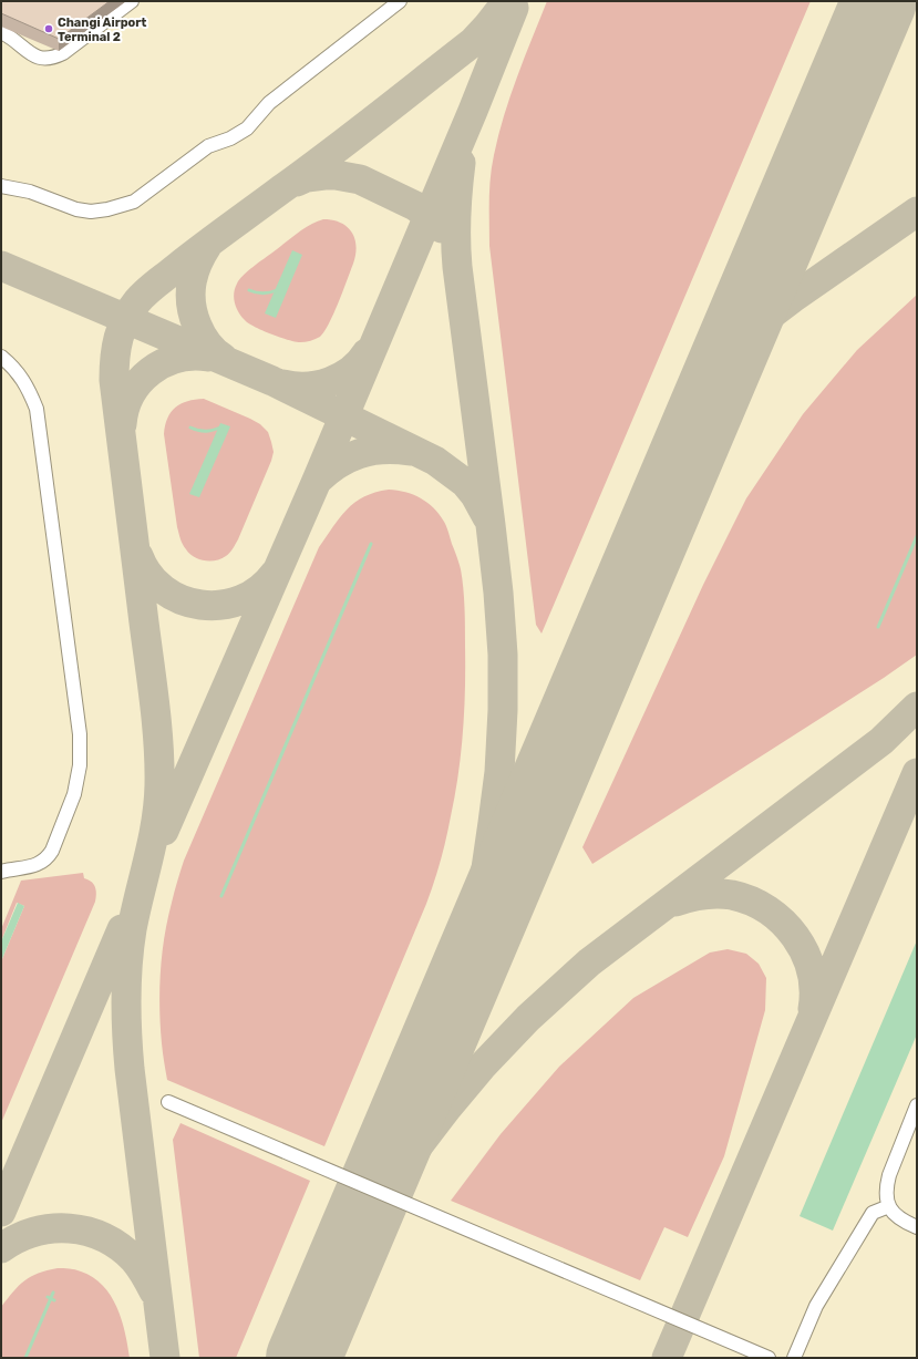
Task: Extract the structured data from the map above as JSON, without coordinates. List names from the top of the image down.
{
  "places": ["Changi Airport Terminal 2"]
}
